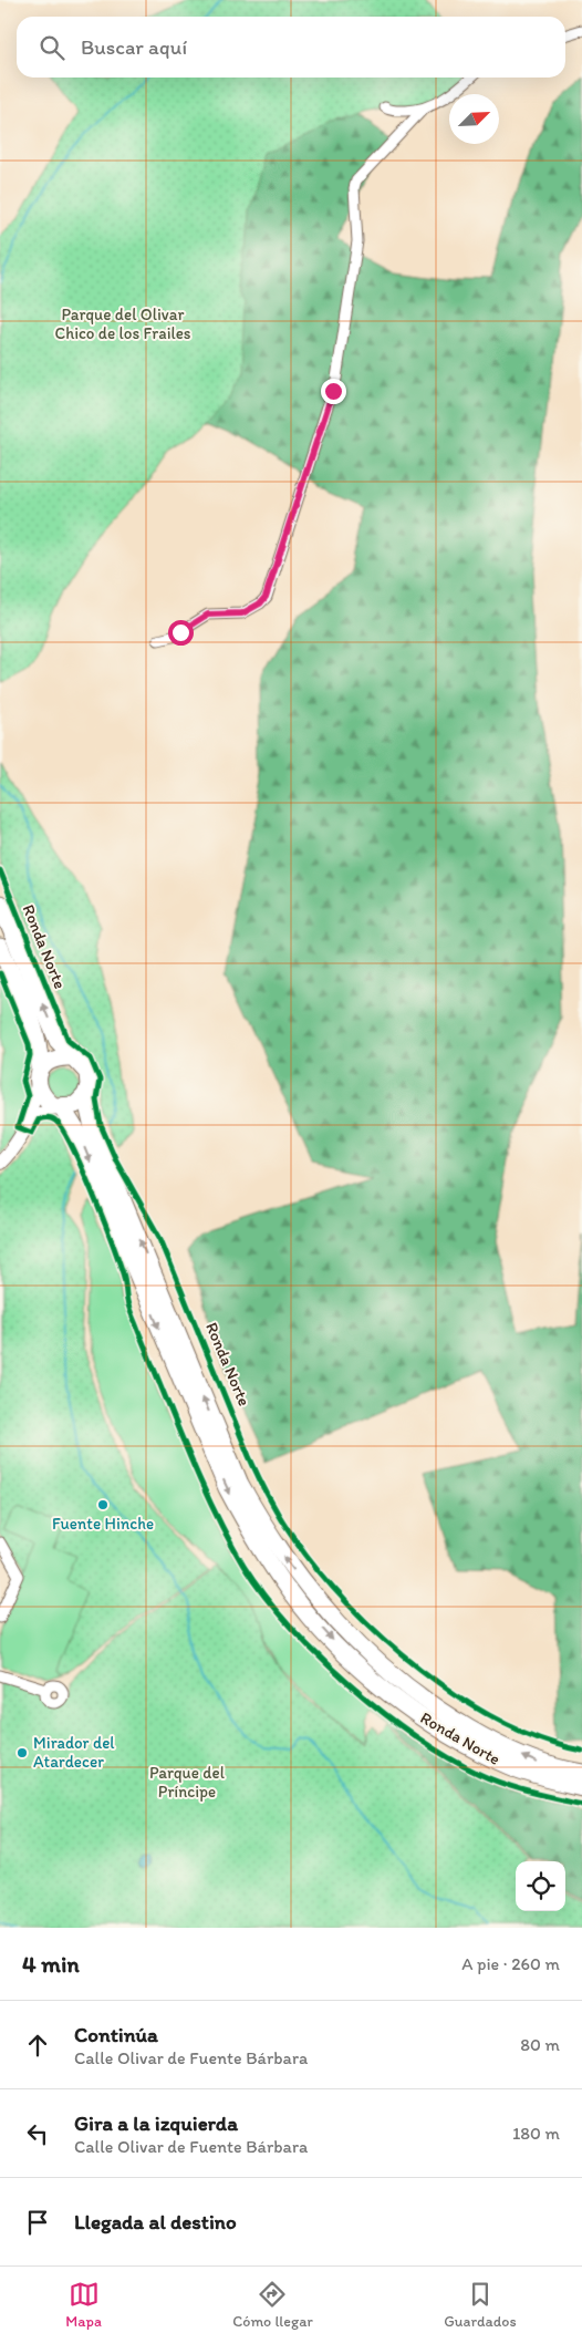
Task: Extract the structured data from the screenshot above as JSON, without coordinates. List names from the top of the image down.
{
  "streets": {
    "highway": ["Ronda Norte"]
  },
  "parks": ["Parque del Olivar Chico de los Frailes", "Parque del Príncipe"],
  "places": ["Fuente Hinche", "Mirador del Atardecer"],
  "north": "top right",
  "page": {
    "search": "Buscar aquí",
    "heading": ["4 min", "A pie · 260 m"],
    "list": [
      ["Continúa", "Calle Olivar de Fuente Bárbara", "80 m"],
      ["Gira a la izquierda", "Calle Olivar de Fuente Bárbara", "180 m"],
      "Llegada al destino"
    ],
    "nav": ["Mapa", "Cómo llegar", "Guardados"]
  }
}
